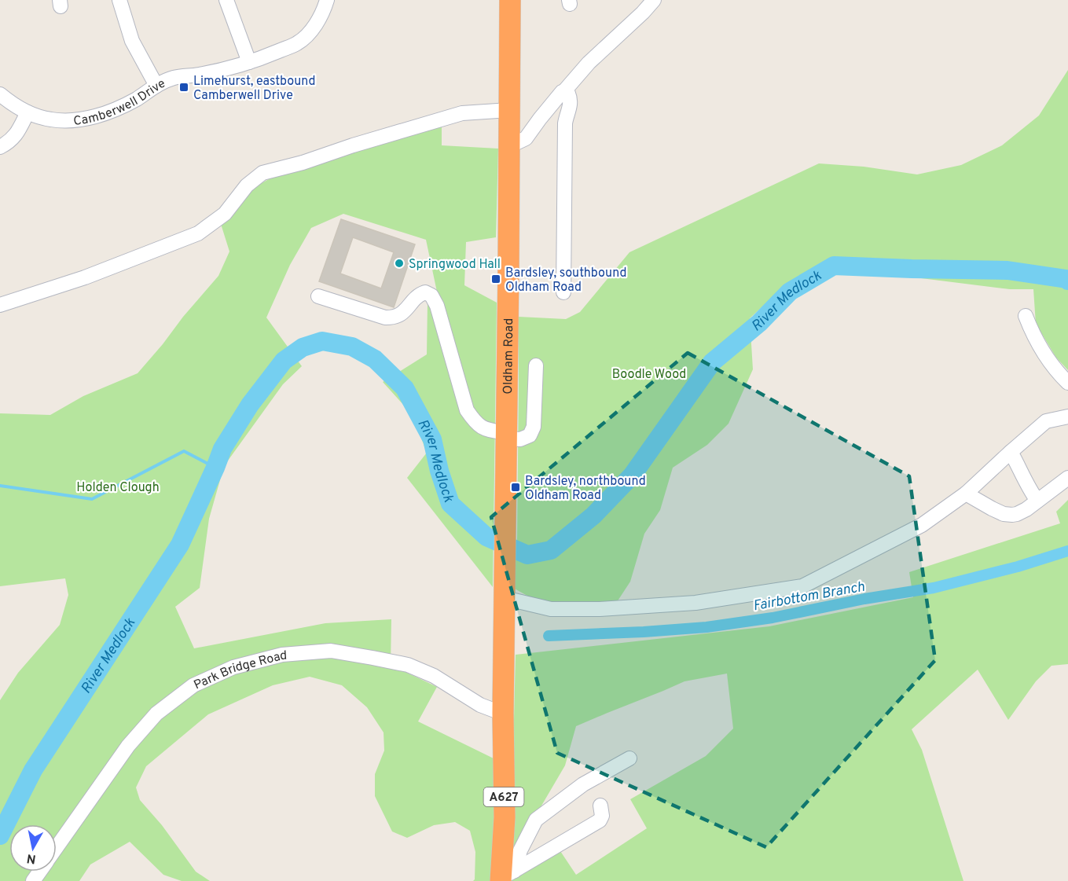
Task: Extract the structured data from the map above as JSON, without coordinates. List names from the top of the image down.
{
  "streets": {
    "highway": ["Oldham Road", "A627"],
    "street": ["Camberwell Drive", "Park Bridge Road"]
  },
  "crossings": [
    ["Oldham Road", "Park Bridge Road"],
    ["Oldham Road", "A627"],
    ["Park Bridge Road", "A627"]
  ],
  "water": ["River Medlock", "Fairbottom Branch"],
  "parks": ["Boodle Wood", "Holden Clough"],
  "places": {
    "transit": ["Limehurst, eastbound Camberwell Drive", "Bardsley, southbound Oldham Road", "Bardsley, northbound Oldham Road"],
    "other": ["Springwood Hall"]
  },
  "north": "bottom"
}
